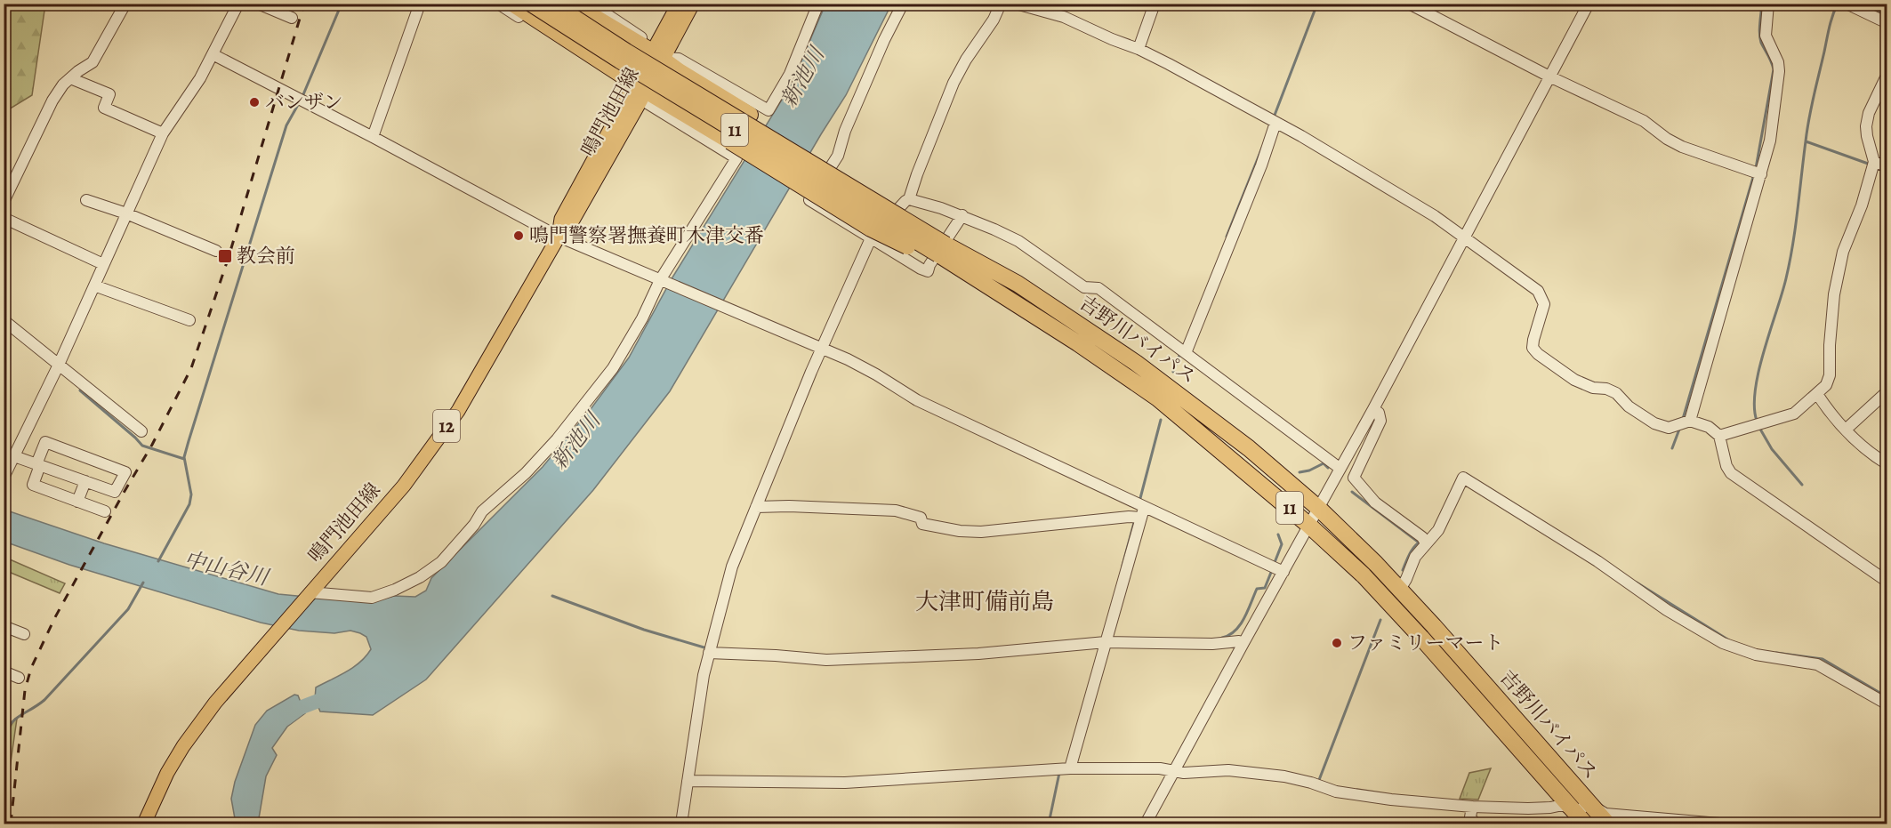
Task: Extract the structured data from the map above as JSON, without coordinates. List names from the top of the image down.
{
  "streets": {
    "highway": ["11", "吉野川バイパス"],
    "main road": ["鳴門池田線", "12"]
  },
  "crossings": [
    ["鳴門池田線", "11"],
    ["11", "吉野川バイパス"]
  ],
  "districts": ["大津町備前島"],
  "water": ["新池川", "中山谷川"],
  "places": {
    "other": ["バンザン", "鳴門警察署撫養町木津交番", "ファミリーマート"],
    "transit": ["教会前"]
  }
}
